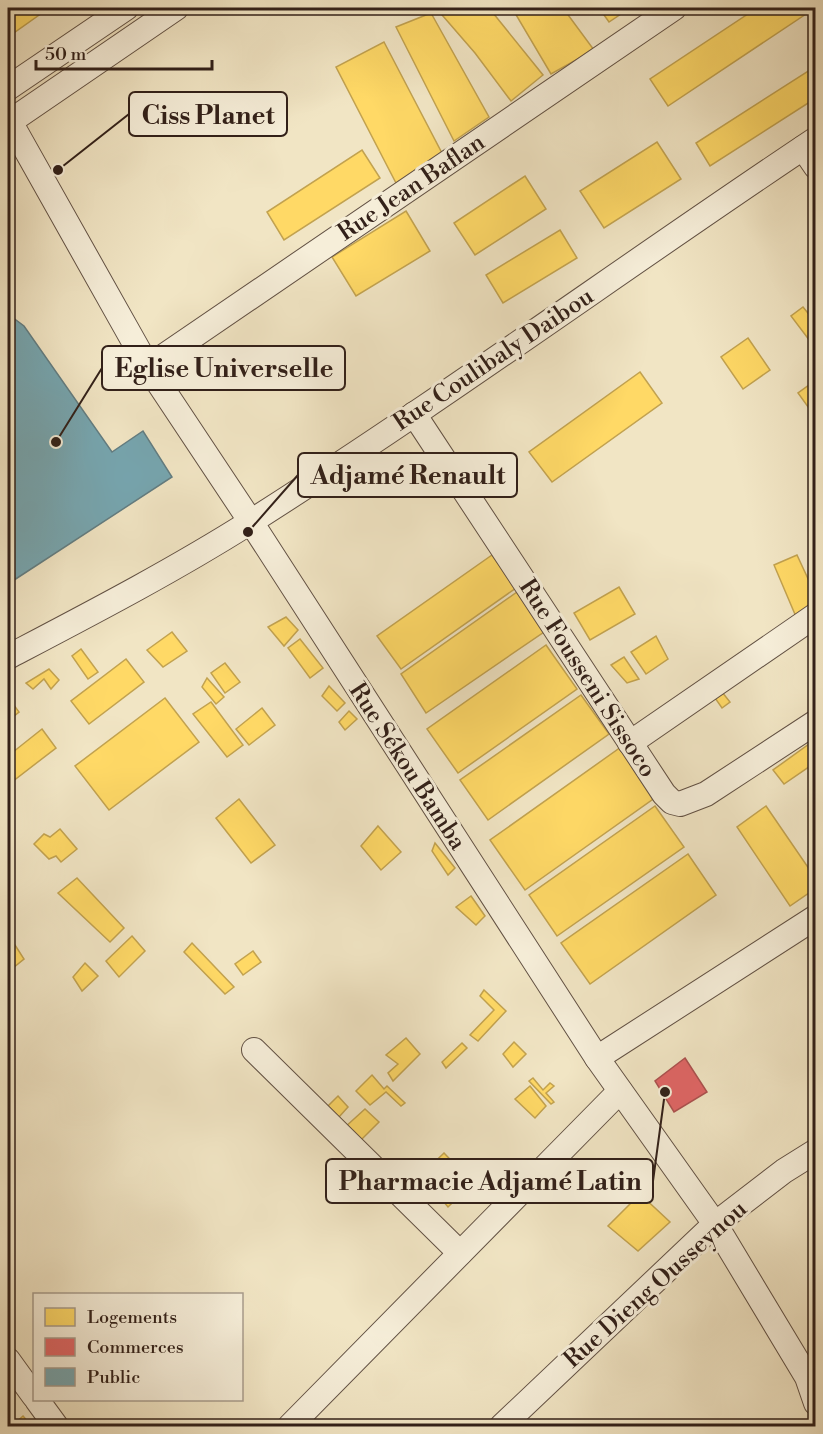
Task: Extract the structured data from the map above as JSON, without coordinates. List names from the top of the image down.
{
  "streets": {
    "street": [
      "Rue Jean Baflan",
      "Rue Coulibaly Daibou",
      "Rue Fousseni Sissoco",
      "Rue Sékou Bamba",
      "Rue Dieng Ousseynou"
    ]
  },
  "crossings": [
    ["Rue Jean Baflan", "Rue Sékou Bamba"],
    ["Rue Coulibaly Daibou", "Rue Fousseni Sissoco"],
    ["Rue Coulibaly Daibou", "Rue Sékou Bamba"],
    ["Rue Sékou Bamba", "Rue Dieng Ousseynou"]
  ],
  "places": [
    "Ciss Planet",
    "Eglise Universelle",
    "Adjamé Renault",
    "Pharmacie Adjamé Latin"
  ],
  "legend": ["Logements", "Commerces", "Public"],
  "scale_bar": "50 m"
}
